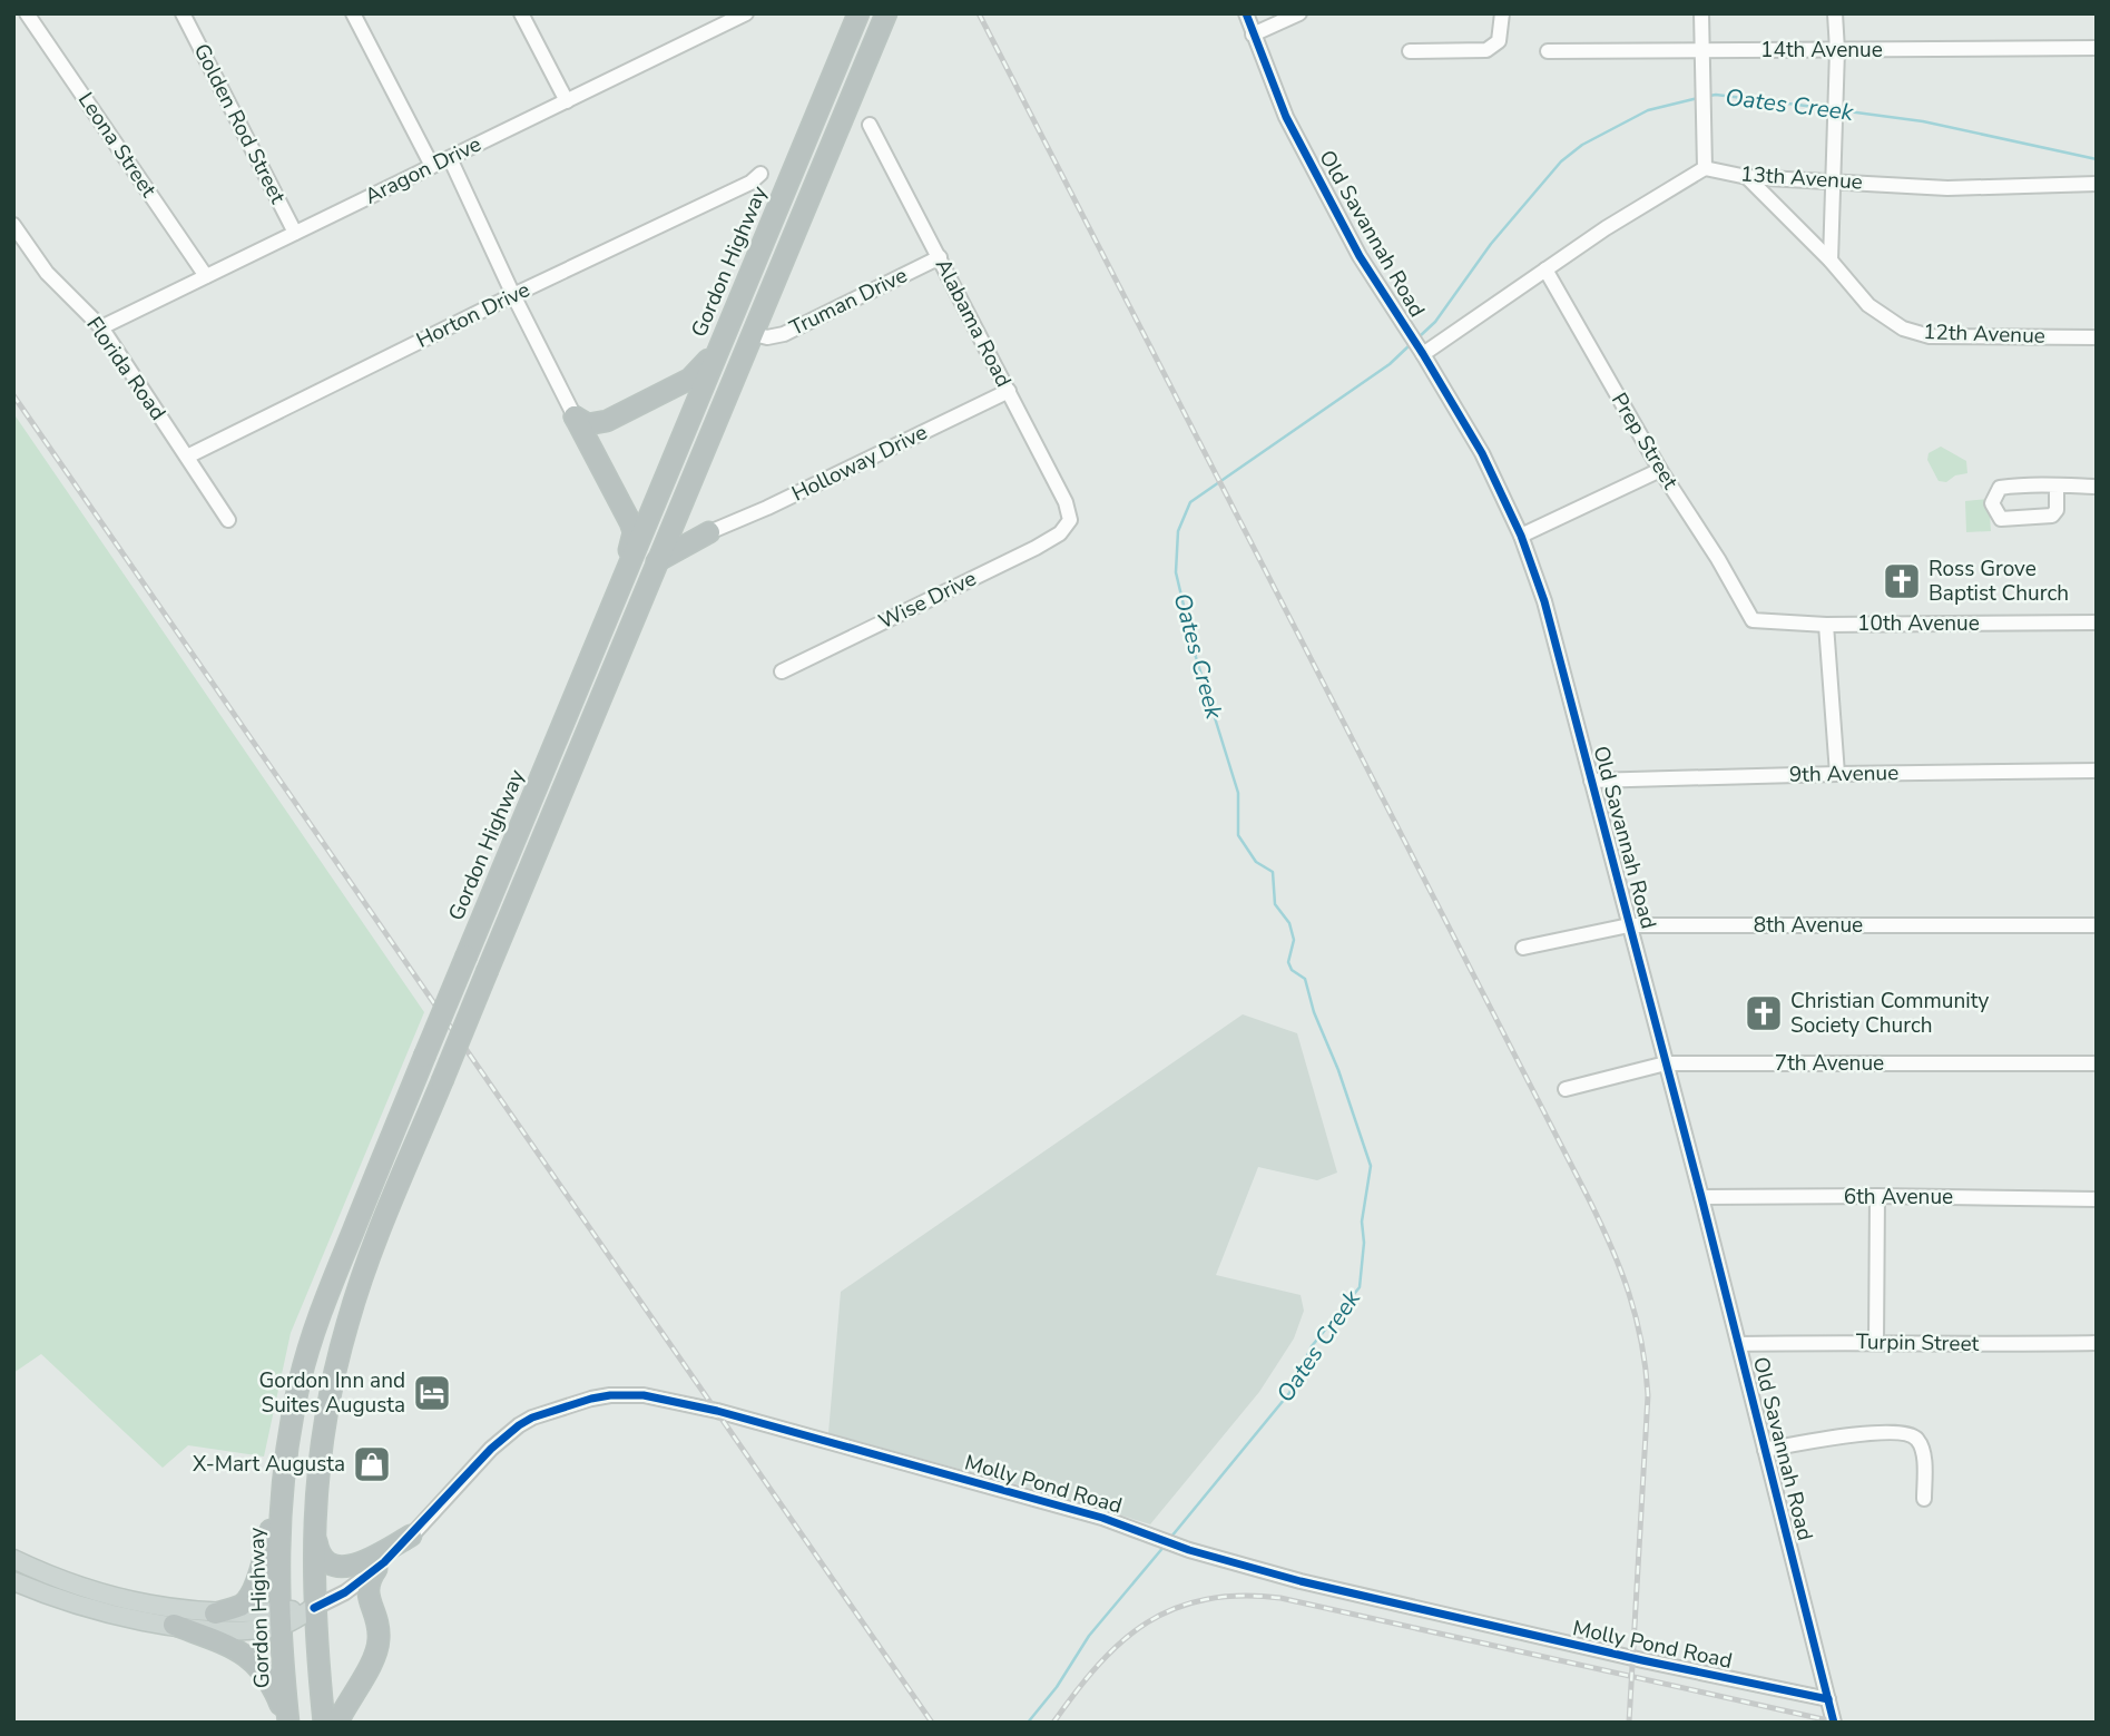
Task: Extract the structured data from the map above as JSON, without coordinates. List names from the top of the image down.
{
  "streets": {
    "highway": ["Gordon Highway"],
    "street": [
      "14th Avenue",
      "Golden Rod Street",
      "Leona Street",
      "Aragon Drive",
      "13th Avenue",
      "Old Savannah Road",
      "Truman Drive",
      "Horton Drive",
      "Alabama Road",
      "12th Avenue",
      "Florida Road",
      "Prep Street",
      "Holloway Drive",
      "Wise Drive",
      "10th Avenue",
      "9th Avenue",
      "8th Avenue",
      "7th Avenue",
      "6th Avenue",
      "Turpin Street",
      "Molly Pond Road"
    ]
  },
  "crossings": [
    ["Golden Rod Street", "Aragon Drive"],
    ["Leona Street", "Aragon Drive"],
    ["Aragon Drive", "Florida Road"],
    ["13th Avenue", "12th Avenue"],
    ["Old Savannah Road", "9th Avenue"],
    ["Old Savannah Road", "8th Avenue"],
    ["Old Savannah Road", "7th Avenue"],
    ["Old Savannah Road", "6th Avenue"],
    ["Old Savannah Road", "Turpin Street"],
    ["Old Savannah Road", "Molly Pond Road"],
    ["Truman Drive", "Alabama Road"],
    ["Horton Drive", "Florida Road"],
    ["Alabama Road", "Holloway Drive"],
    ["Alabama Road", "Wise Drive"],
    ["Prep Street", "10th Avenue"]
  ],
  "water": ["Oates Creek"],
  "places": {
    "church": ["Ross Grove Baptist Church", "Christian Community Society Church"],
    "hotel": ["Gordon Inn and Suites Augusta"],
    "shop": ["X-Mart Augusta"]
  }
}
